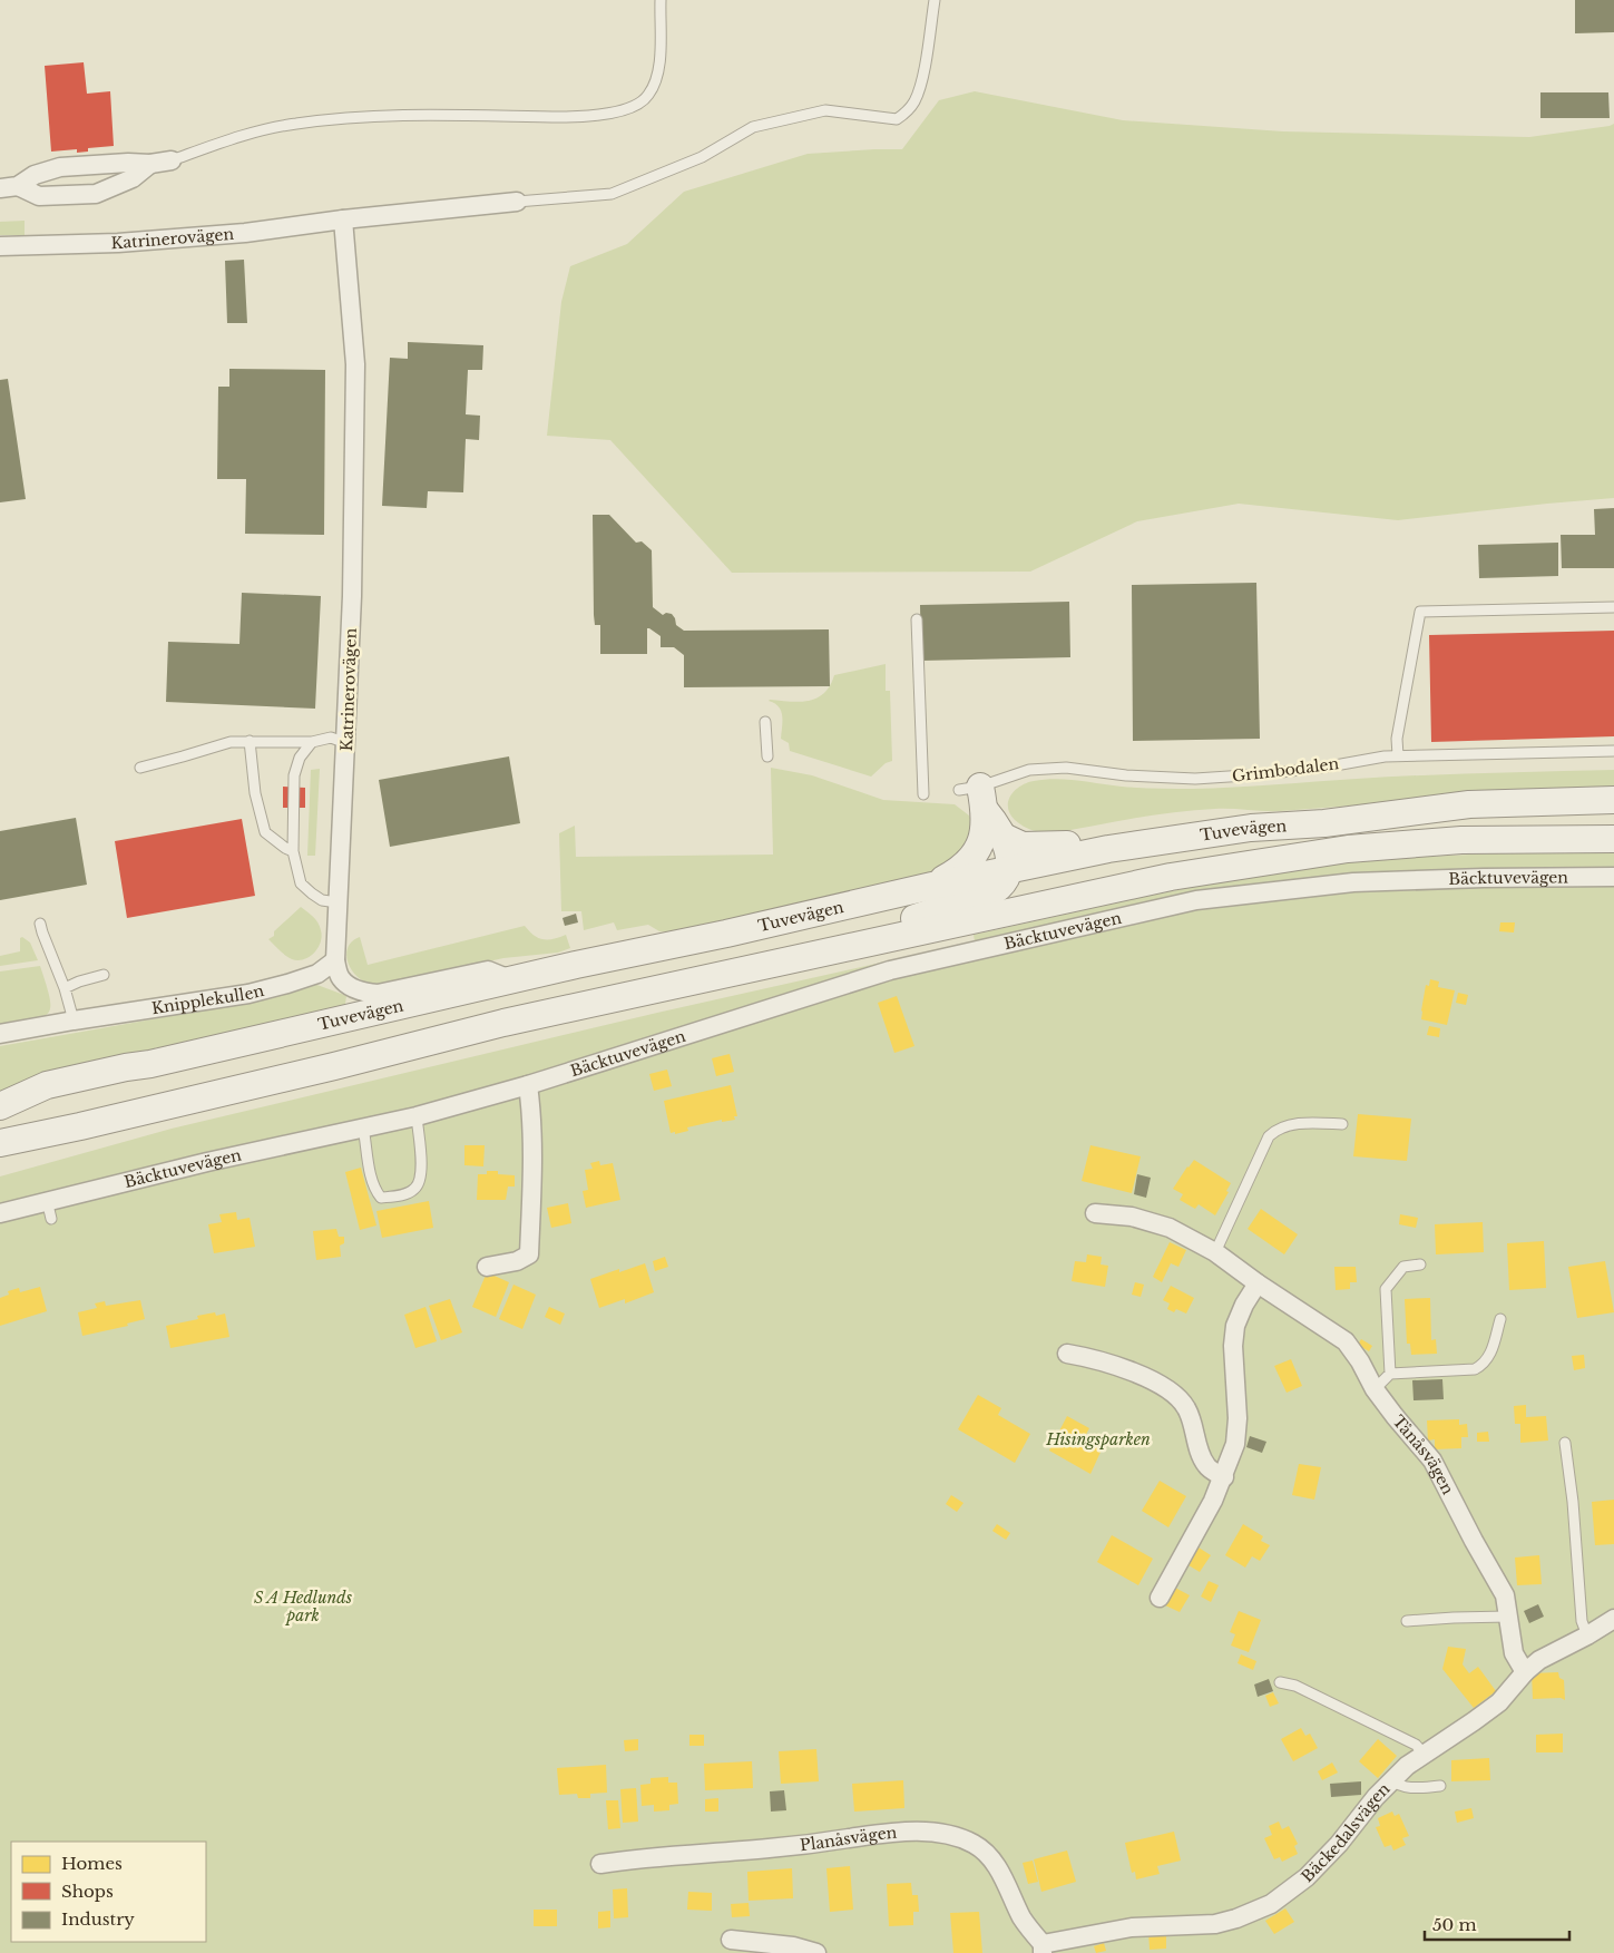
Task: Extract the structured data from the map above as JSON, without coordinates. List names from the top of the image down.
{
  "streets": {
    "main road": ["Tuvevägen"],
    "street": [
      "Katrinerovägen",
      "Bäcktuvevägen",
      "Knipplekullen",
      "Tånåsvägen",
      "Bäckedalsvägen",
      "Planåsvägen"
    ],
    "lane": ["Grimbodalen"]
  },
  "crossings": [
    ["Katrinerovägen", "Knipplekullen"],
    ["Tånåsvägen", "Bäckedalsvägen"],
    ["Bäckedalsvägen", "Planåsvägen"]
  ],
  "parks": ["Hisingsparken", "S A Hedlunds park"],
  "legend": ["Homes", "Shops", "Industry"],
  "scale_bar": "50 m"
}
